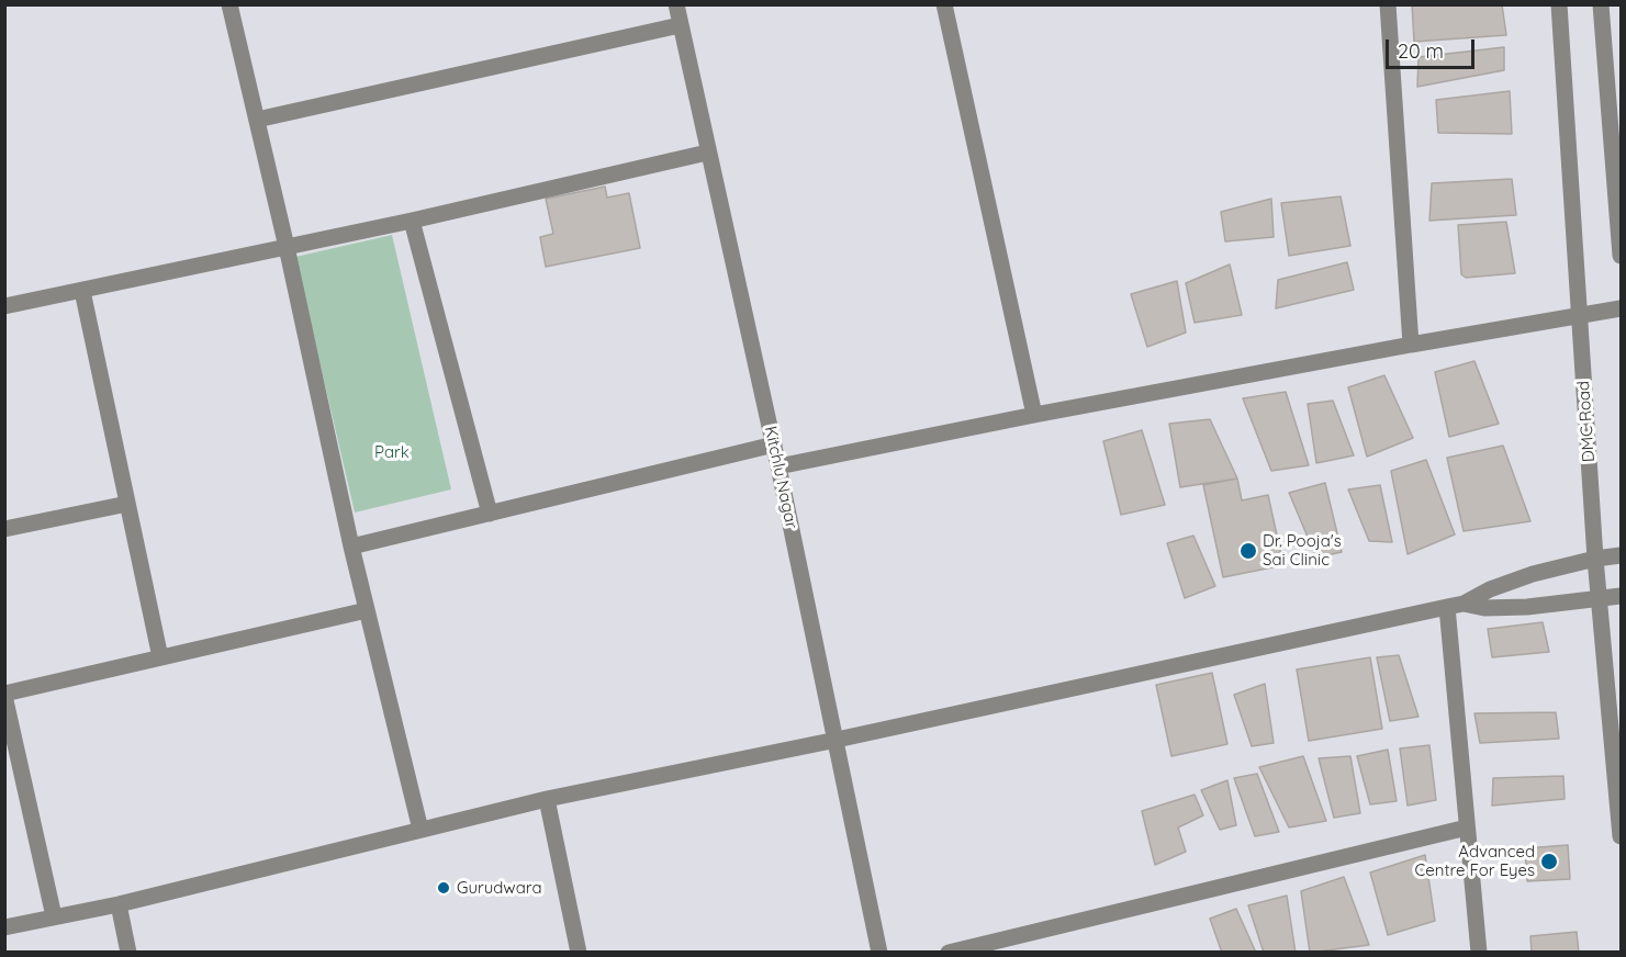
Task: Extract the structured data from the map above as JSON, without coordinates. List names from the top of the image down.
{
  "streets": {
    "street": ["DMC Road", "Kitchlu Nagar"]
  },
  "parks": ["Park"],
  "places": ["Dr. Pooja's Sai Clinic", "Advanced Centre For Eyes", "Gurudwara"],
  "scale_bar": "20 m"
}
